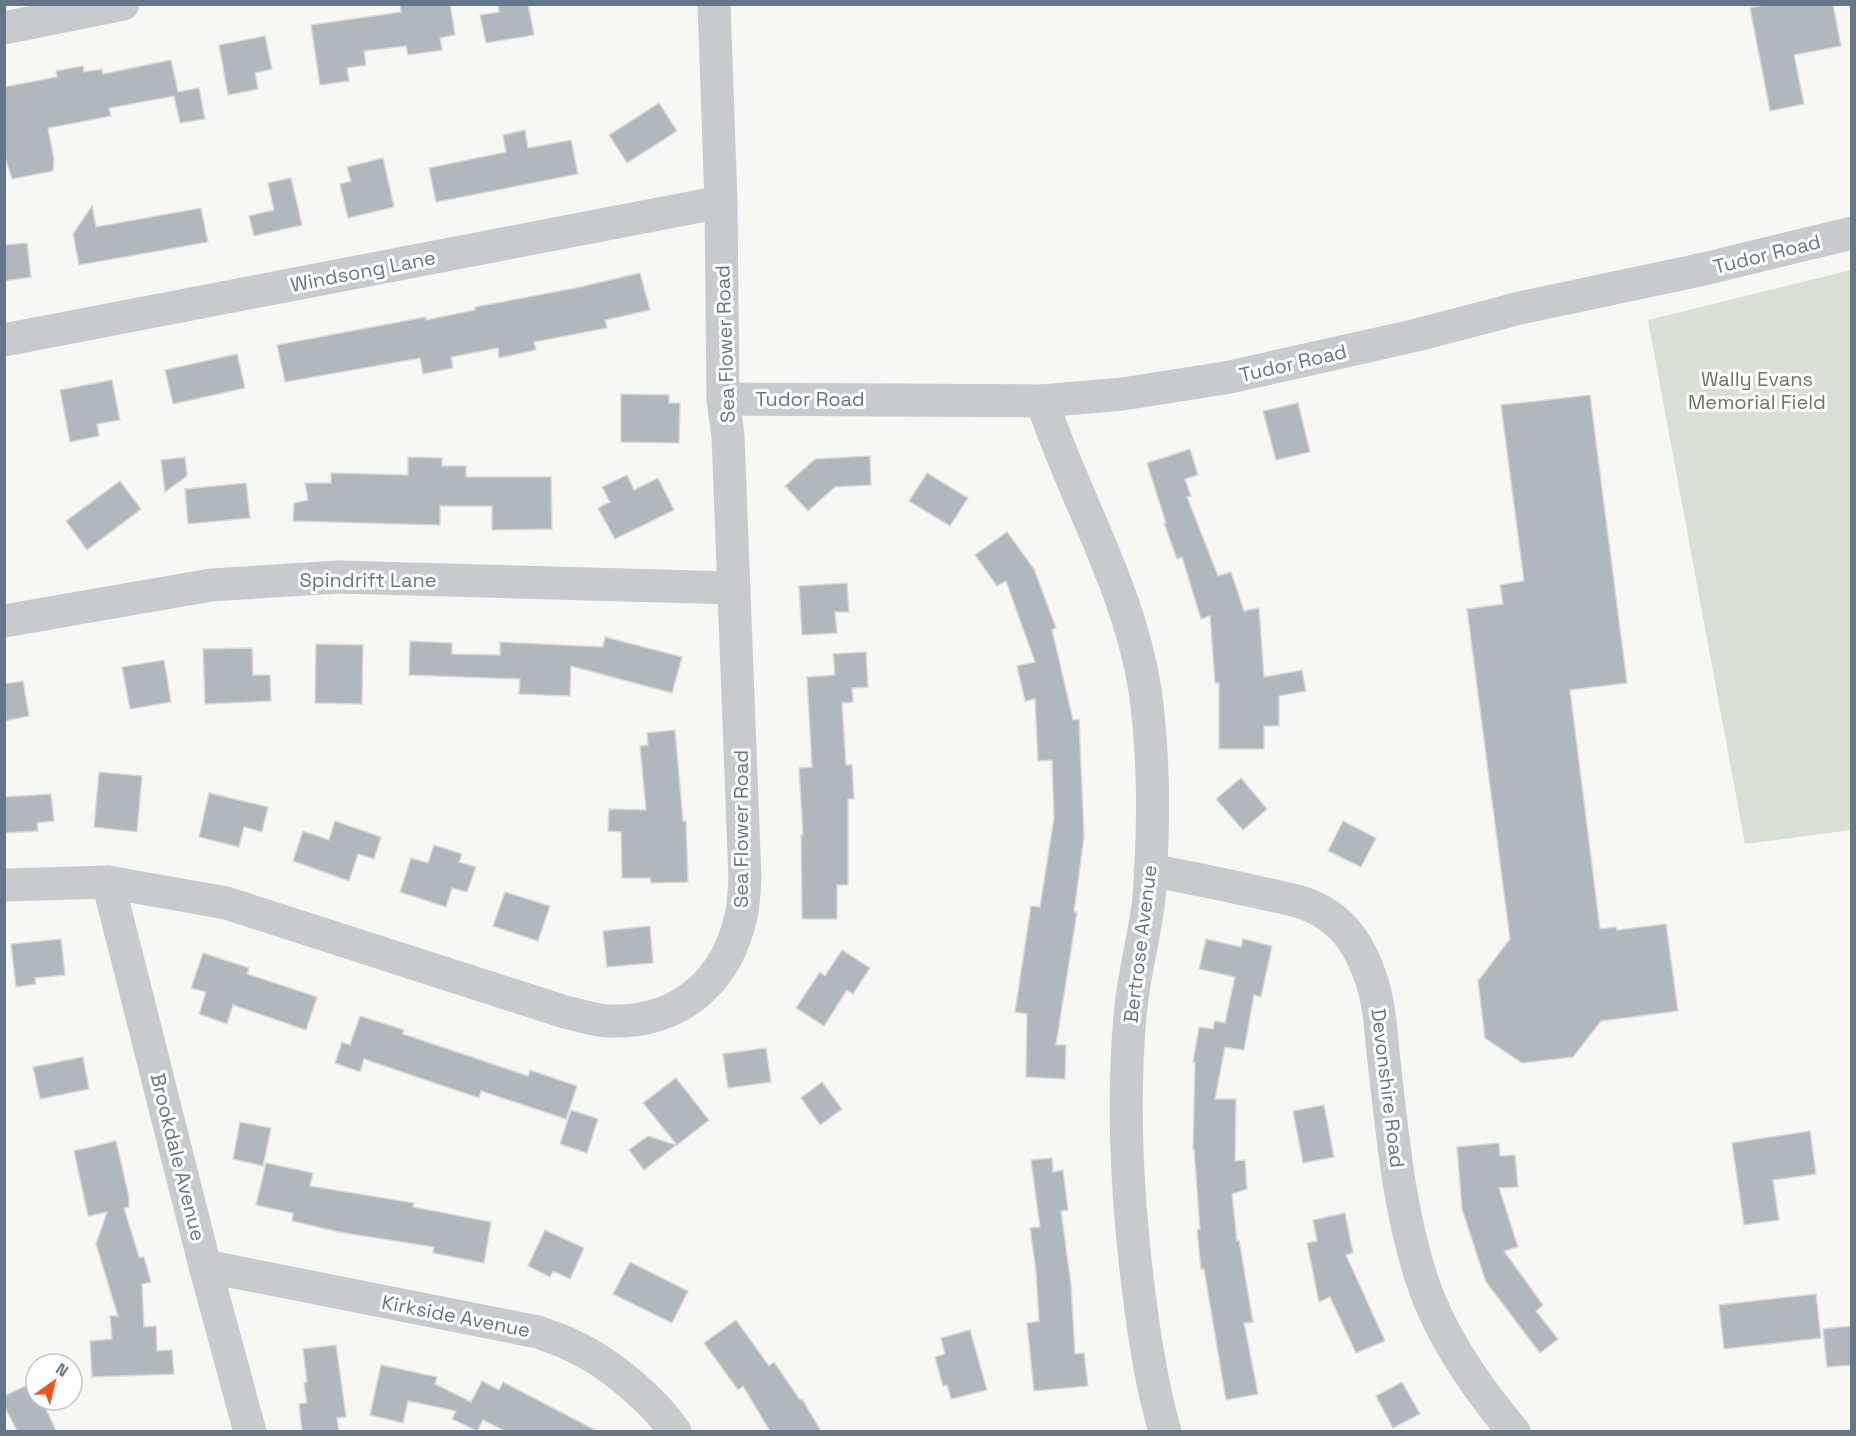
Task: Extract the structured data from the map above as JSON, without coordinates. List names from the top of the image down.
{
  "streets": {
    "street": [
      "Tudor Road",
      "Windsong Lane",
      "Sea Flower Road",
      "Spindrift Lane",
      "Bertrose Avenue",
      "Devonshire Road",
      "Brookdale Avenue",
      "Kirkside Avenue"
    ]
  },
  "crossings": [
    ["Tudor Road", "Sea Flower Road"],
    ["Tudor Road", "Bertrose Avenue"],
    ["Windsong Lane", "Sea Flower Road"],
    ["Sea Flower Road", "Spindrift Lane"],
    ["Sea Flower Road", "Brookdale Avenue"],
    ["Bertrose Avenue", "Devonshire Road"],
    ["Brookdale Avenue", "Kirkside Avenue"]
  ],
  "parks": ["Wally Evans Memorial Field"],
  "north": "top right"
}
